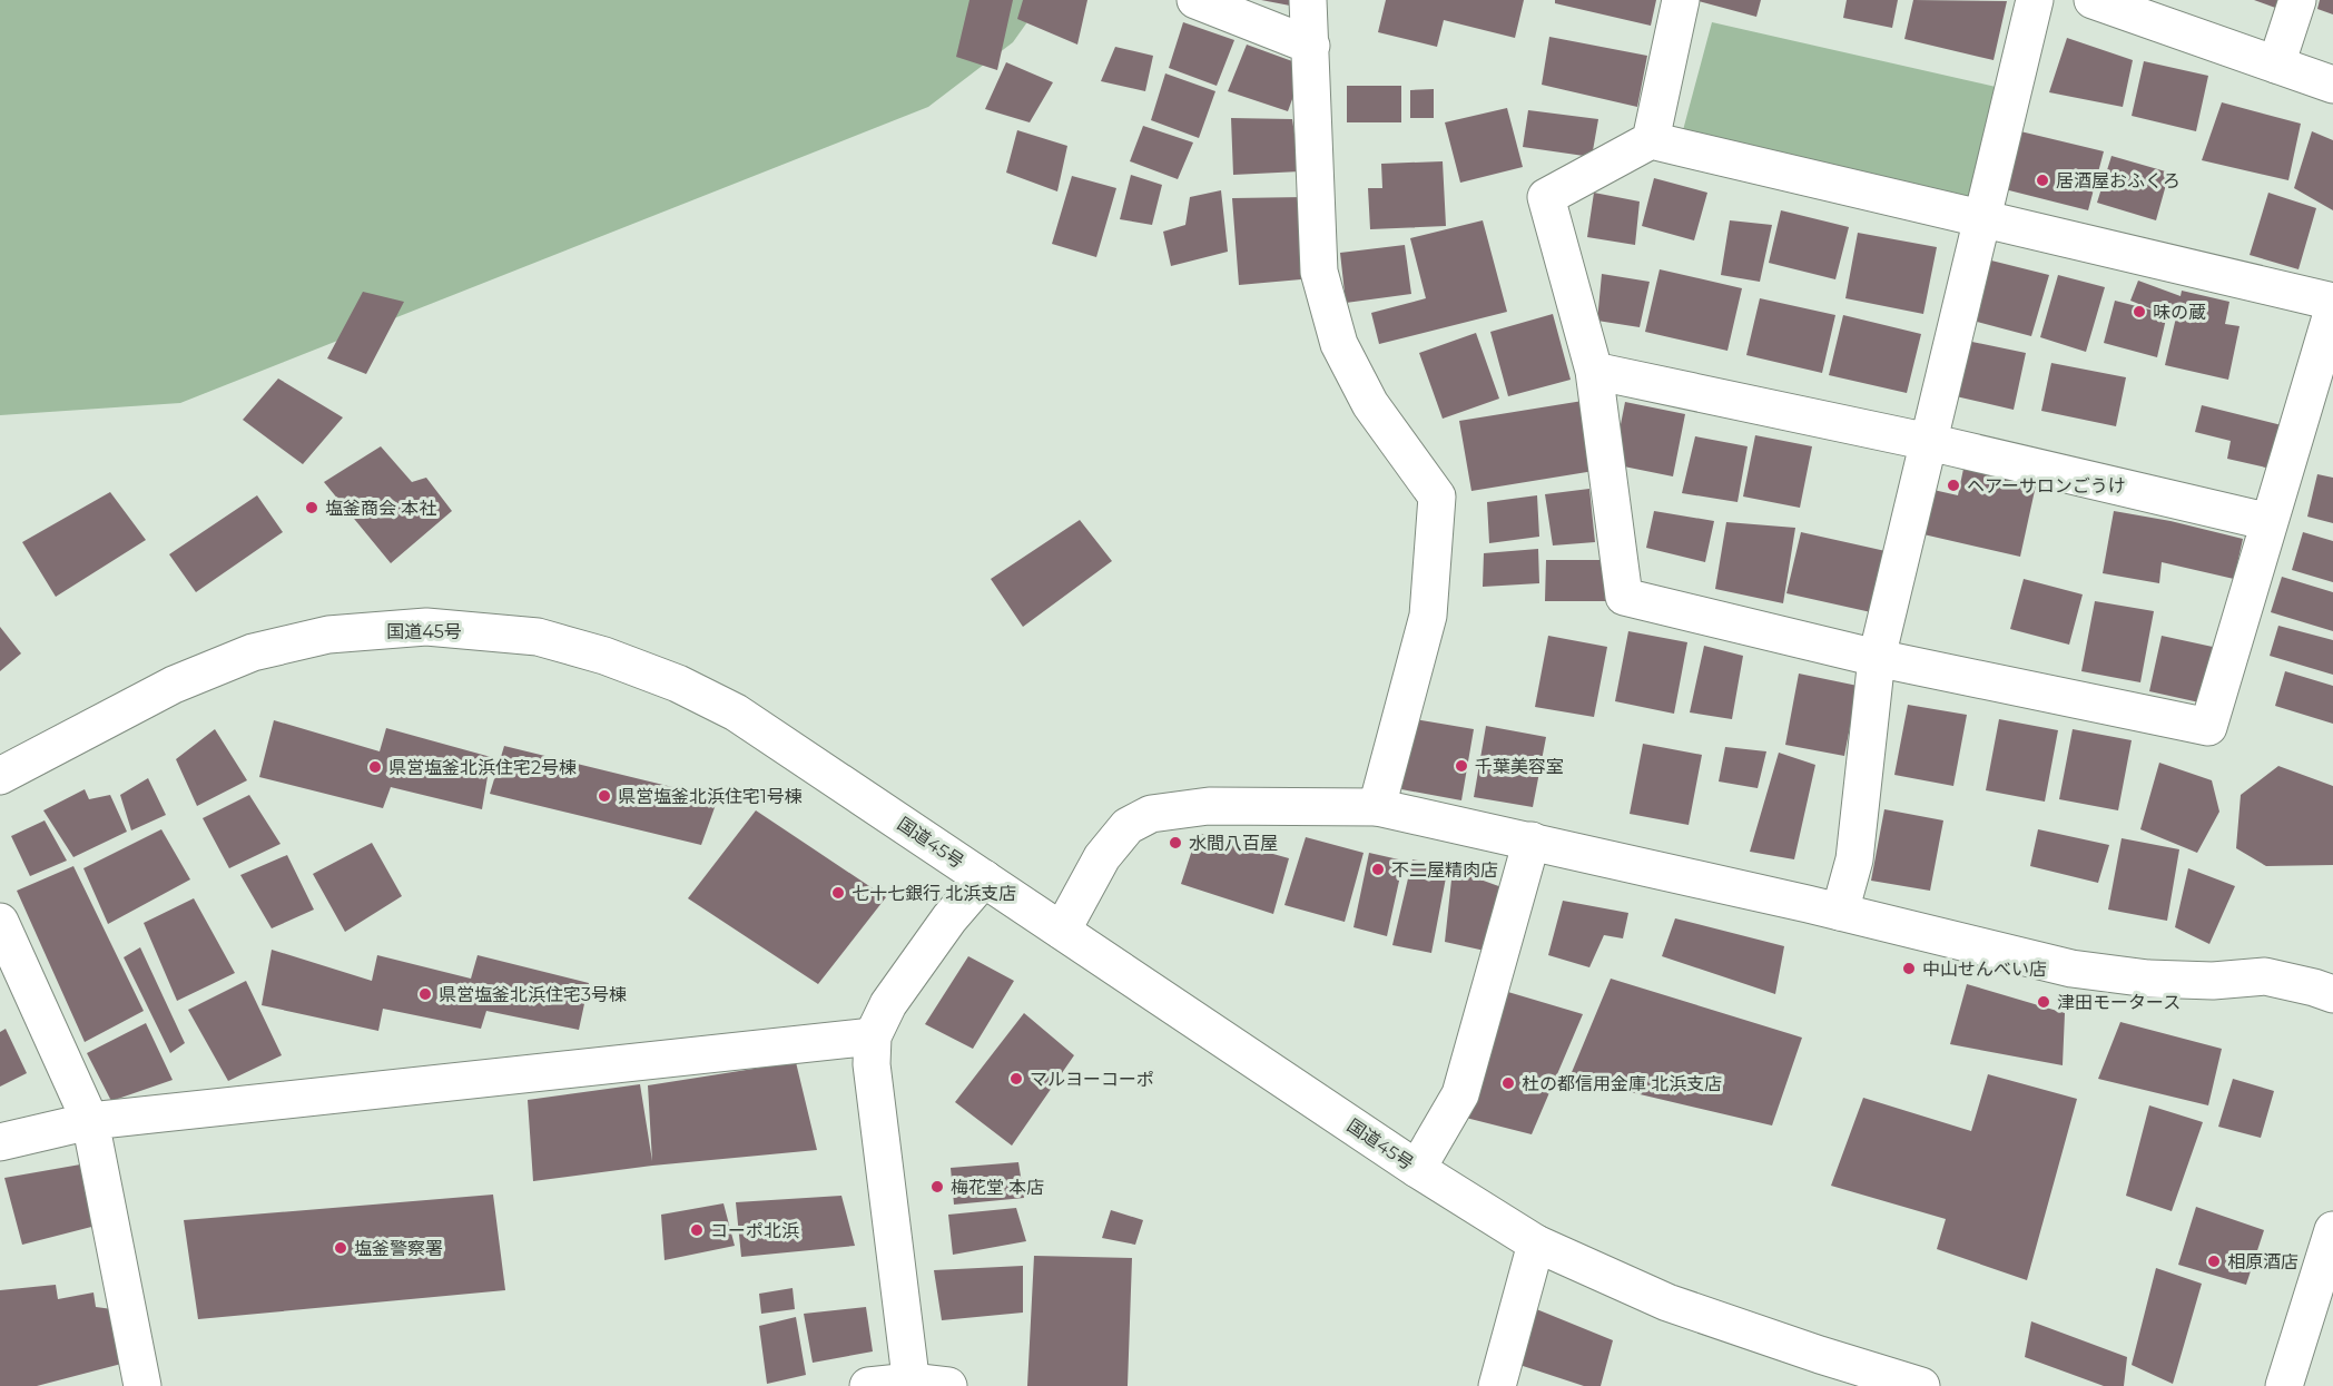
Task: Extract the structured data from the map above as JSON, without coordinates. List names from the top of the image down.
{
  "streets": {
    "main road": ["国道45号"]
  },
  "places": [
    "居酒屋おふくろ",
    "味の蔵",
    "ヘアーサロンごうけ",
    "塩釜商会 本社",
    "千葉美容室",
    "県営塩釜北浜住宅2号棟",
    "県営塩釜北浜住宅1号棟",
    "水間八百屋",
    "不二屋精肉店",
    "七十七銀行 北浜支店",
    "中山せんべい店",
    "県営塩釜北浜住宅3号棟",
    "津田モータース",
    "マルヨーコーポ",
    "杜の都信用金庫 北浜支店",
    "梅花堂 本店",
    "コーポ北浜",
    "塩釜警察署",
    "相原酒店"
  ]
}
